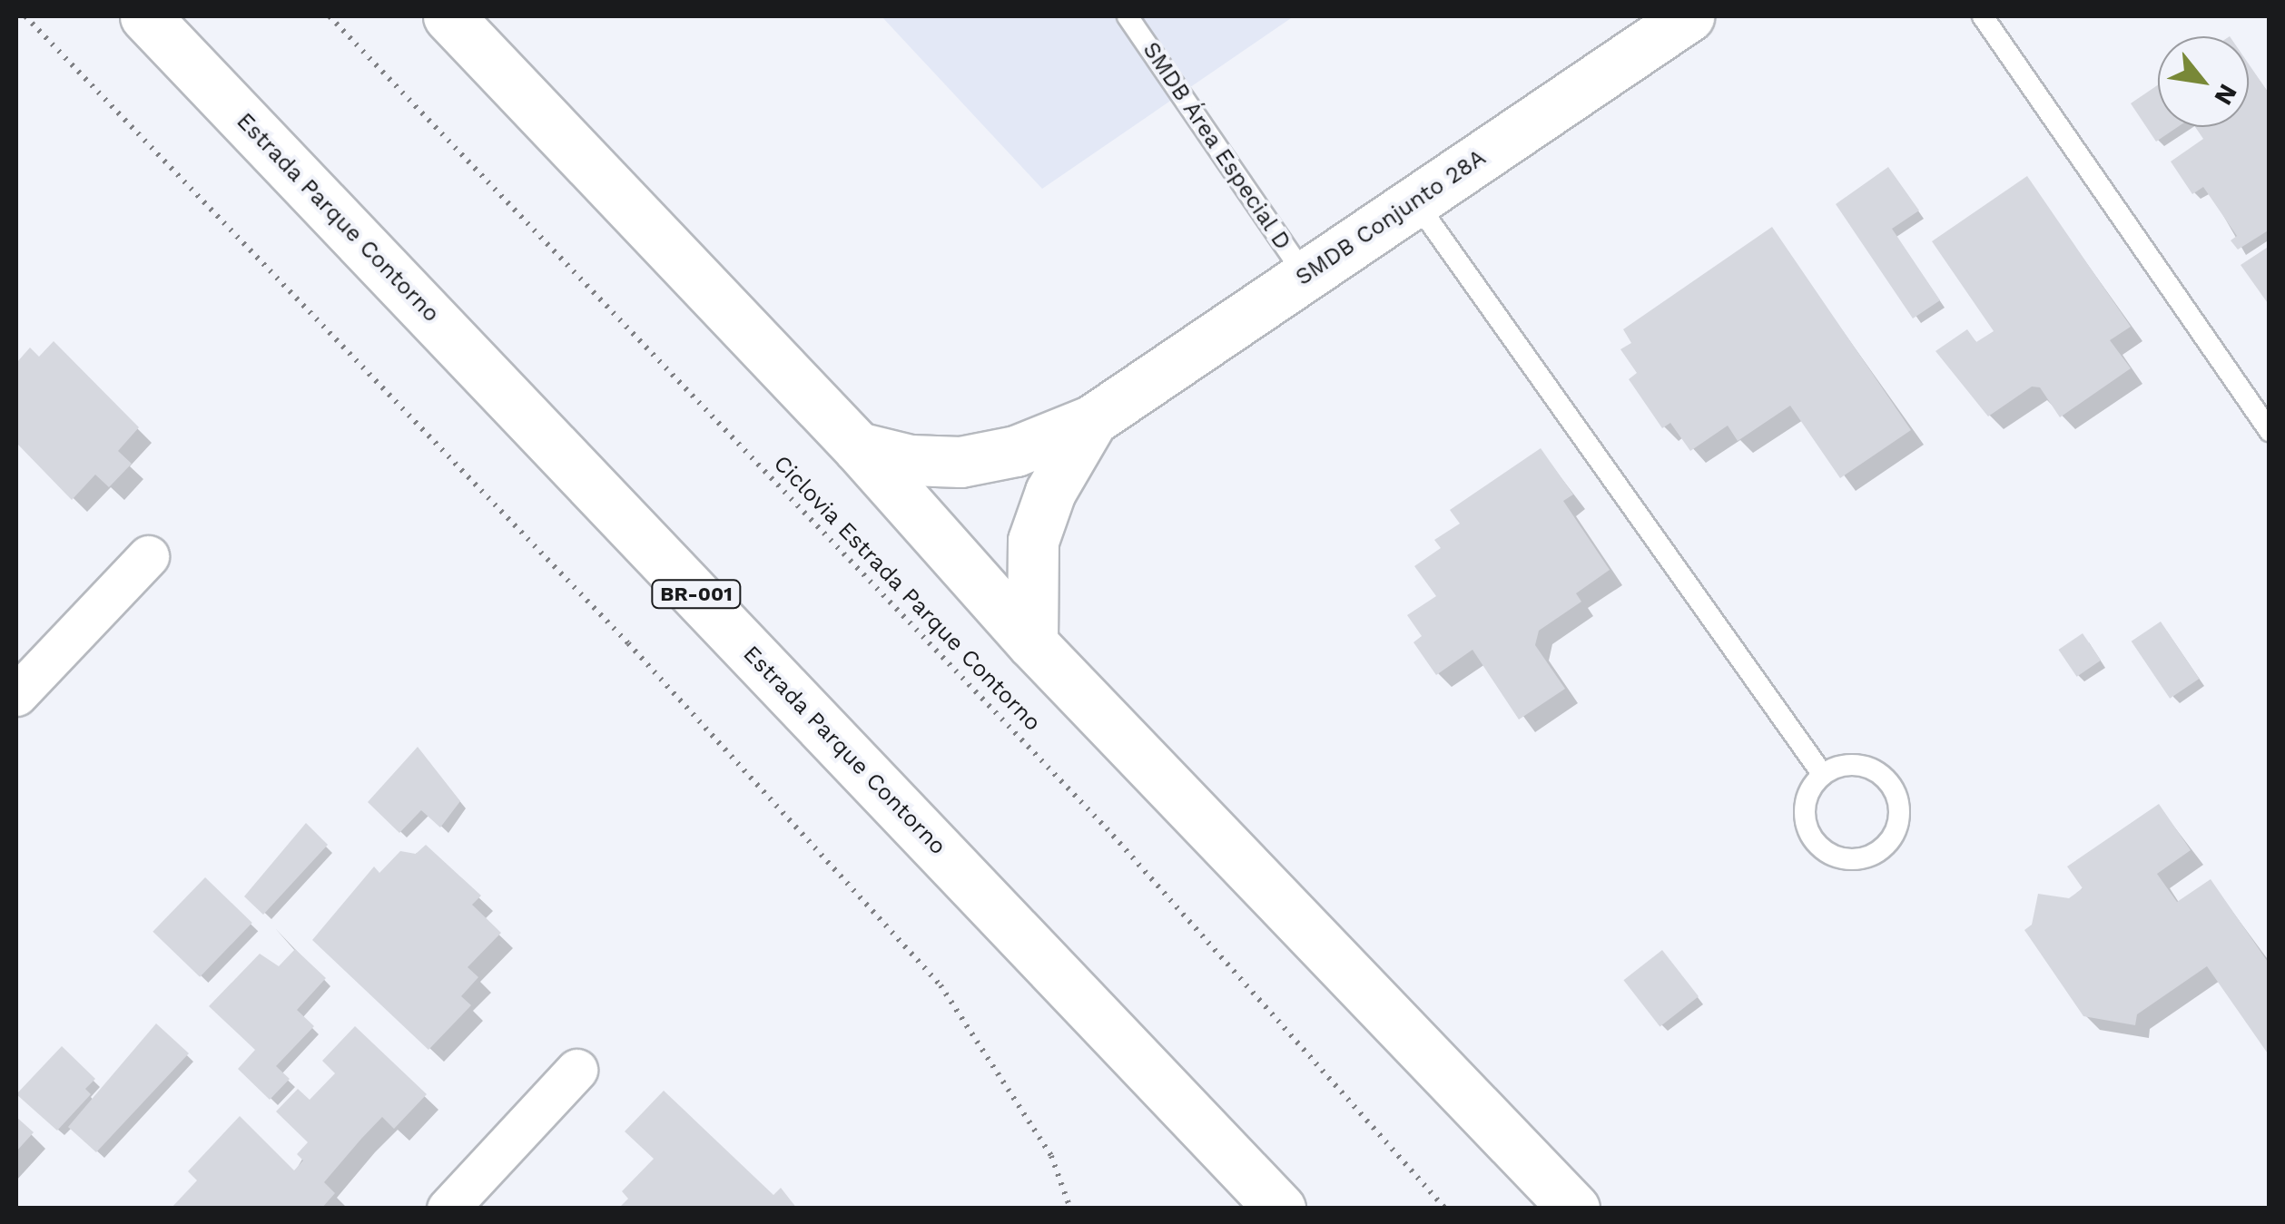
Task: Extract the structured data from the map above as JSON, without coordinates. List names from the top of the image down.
{
  "streets": {
    "main road": ["Estrada Parque Contorno", "SMDB Conjunto 28A", "BR-001"],
    "lane": ["SMDB Área Especial D"],
    "path": ["Ciclovia Estrada Parque Contorno"]
  },
  "crossings": [
    ["SMDB Área Especial D", "SMDB Conjunto 28A"]
  ],
  "north": "bottom right"
}
